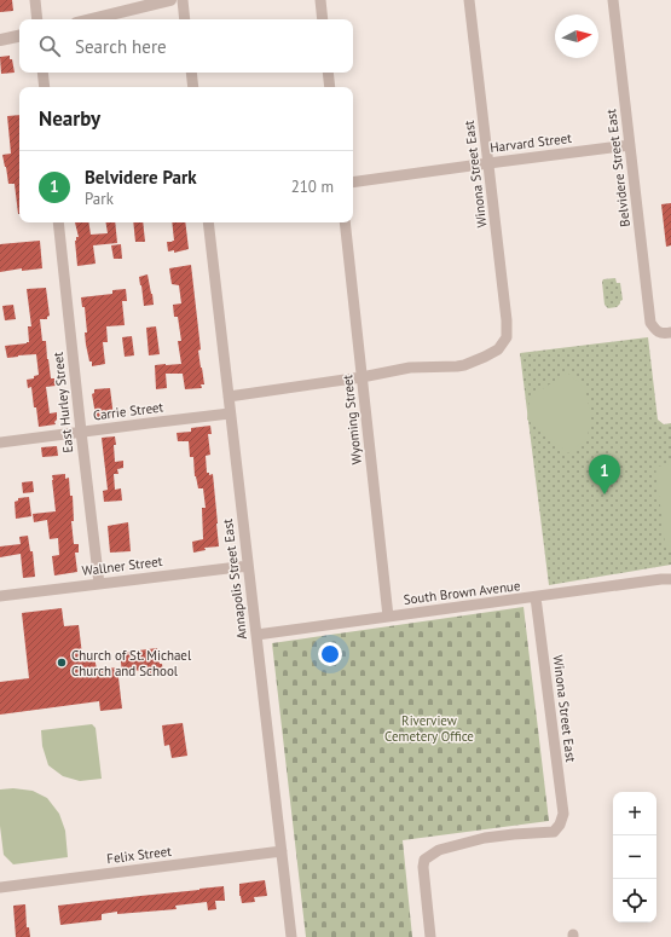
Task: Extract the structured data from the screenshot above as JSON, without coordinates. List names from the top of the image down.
{
  "streets": {
    "street": [
      "Harvard Street",
      "Belvidere Street East",
      "Winona Street East",
      "East Hurley Street",
      "Carrie Street",
      "Wyoming Street",
      "Wallner Street",
      "Annapolis Street East",
      "South Brown Avenue",
      "Felix Street"
    ]
  },
  "crossings": [
    ["Harvard Street", "Belvidere Street East"],
    ["Harvard Street", "Winona Street East"],
    ["Winona Street East", "Wyoming Street"],
    ["Winona Street East", "South Brown Avenue"],
    ["East Hurley Street", "Carrie Street"],
    ["East Hurley Street", "Wallner Street"],
    ["Carrie Street", "Annapolis Street East"],
    ["Wyoming Street", "South Brown Avenue"],
    ["Wallner Street", "Annapolis Street East"],
    ["Annapolis Street East", "South Brown Avenue"],
    ["Annapolis Street East", "Felix Street"]
  ],
  "parks": ["Riverview Cemetery Office"],
  "places": ["Church of St. Michael Church and School"],
  "north": "right",
  "page": {
    "search": "Search here",
    "heading": "Nearby",
    "list": [
      {
        "mark": "1",
        "name": "Belvidere Park",
        "note": "Park",
        "value": "210 m"
      }
    ],
    "pins": "1",
    "map_buttons": ["+", "−"]
  }
}
